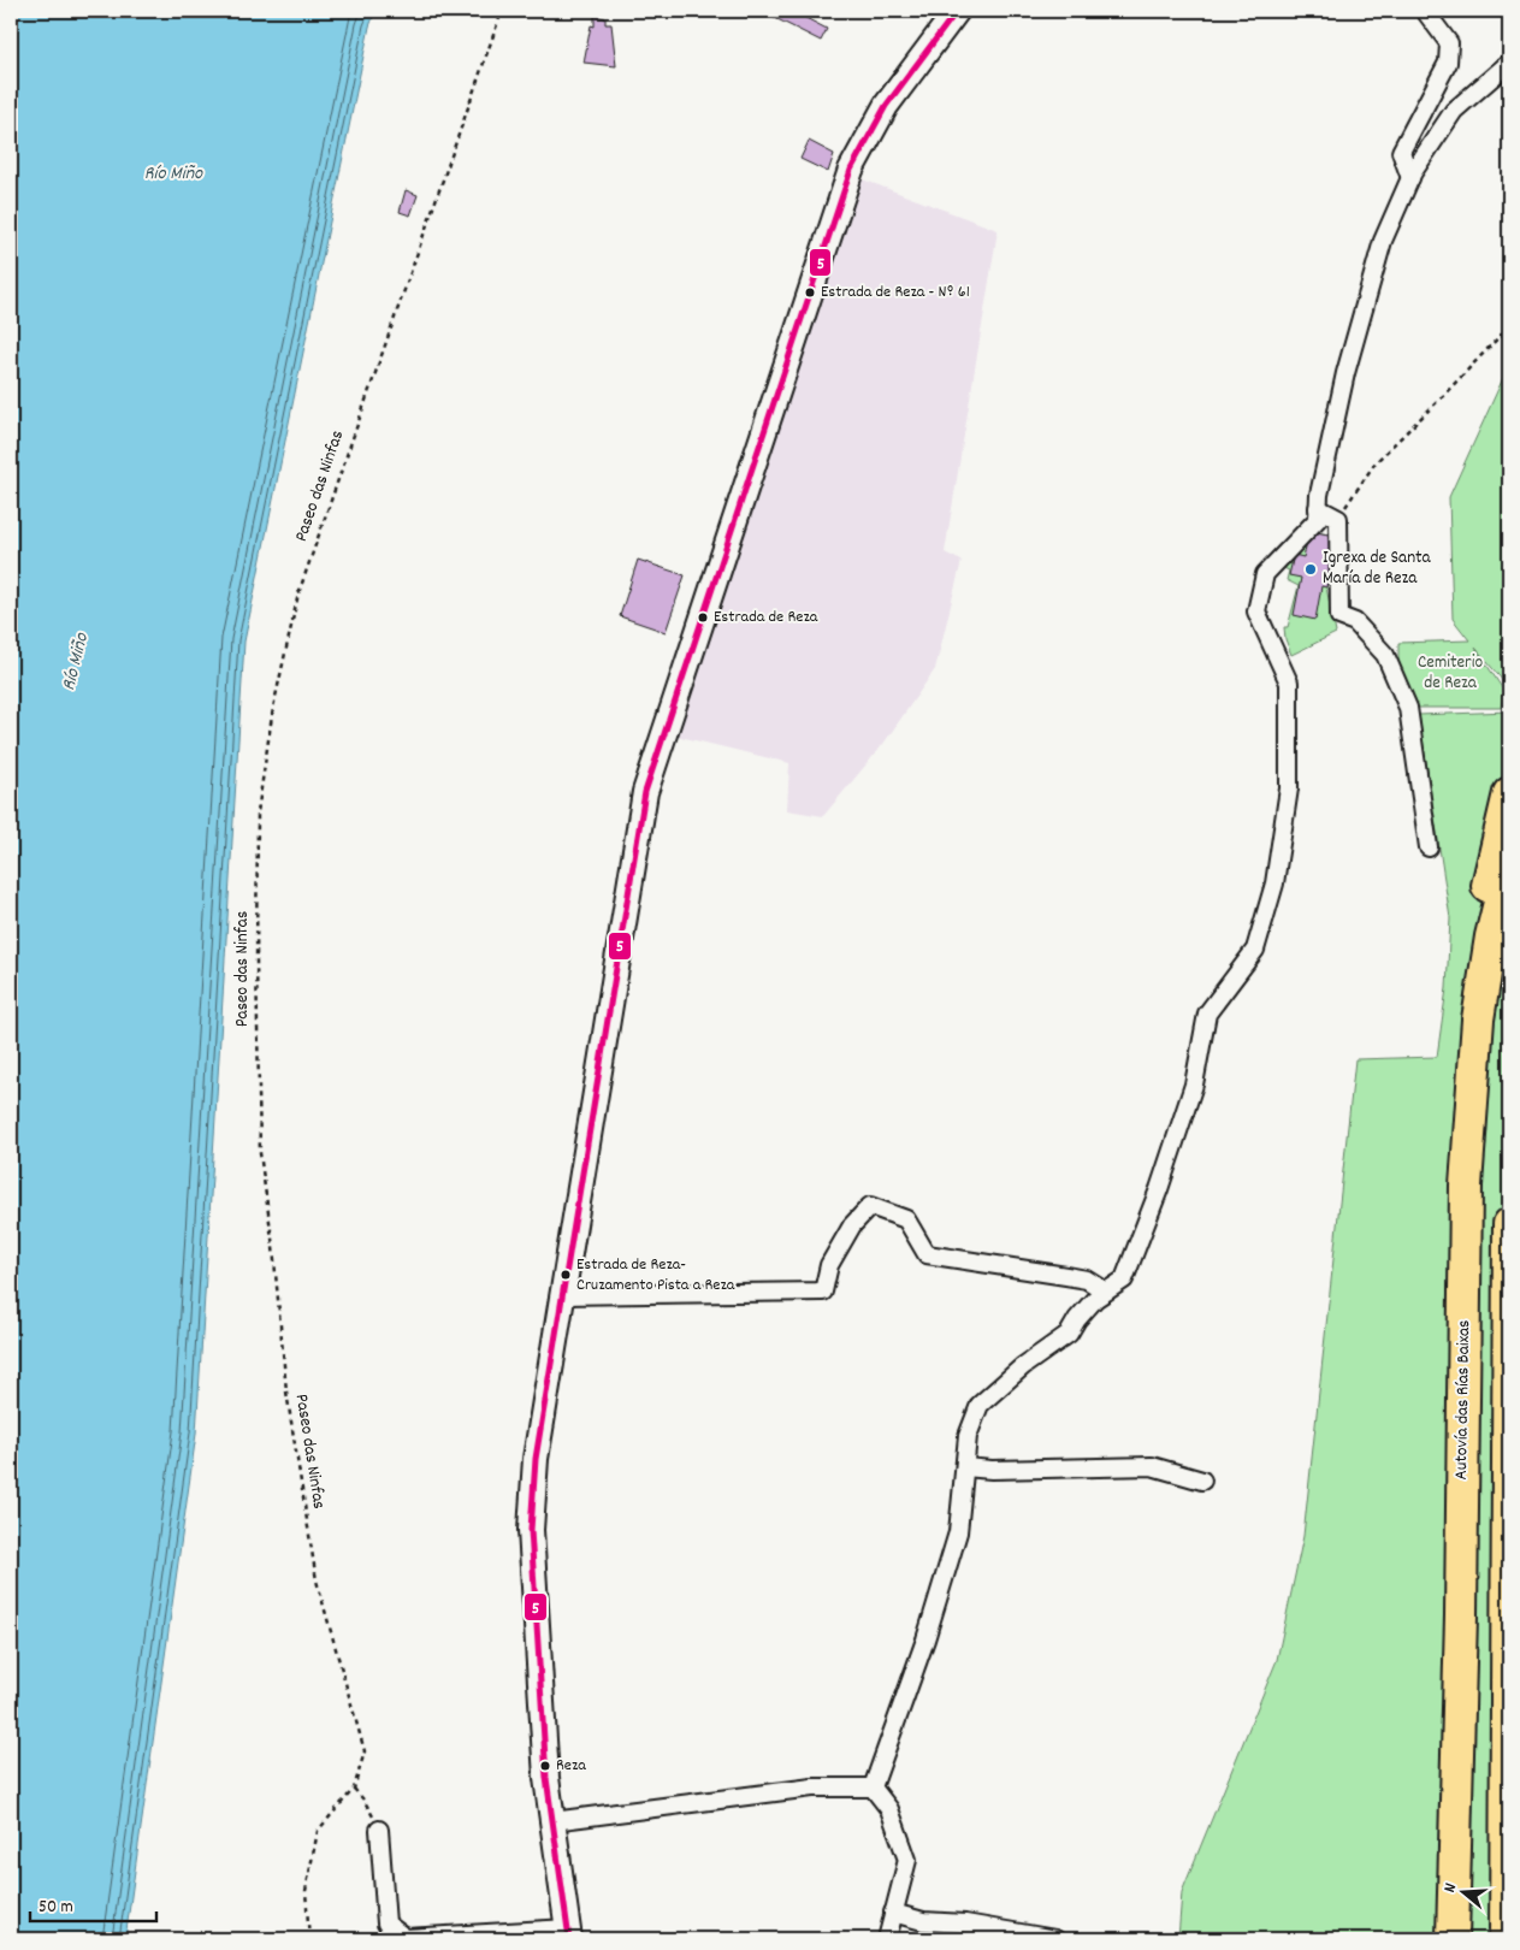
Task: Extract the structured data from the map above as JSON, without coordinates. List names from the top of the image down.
{
  "streets": {
    "highway": ["Autovía das Rías Baixas"],
    "path": ["Paseo das Ninfas"]
  },
  "water": ["Río Miño"],
  "parks": ["Cemiterio de Reza"],
  "places": [
    "Estrada de Reza - Nº 61",
    "Igrexa de Santa María de Reza",
    "Estrada de Reza",
    "Estrada de Reza- Cruzamento Pista a Reza",
    "Reza"
  ],
  "lines": ["transit line 5"],
  "scale_bar": "50 m",
  "north": "left"
}
